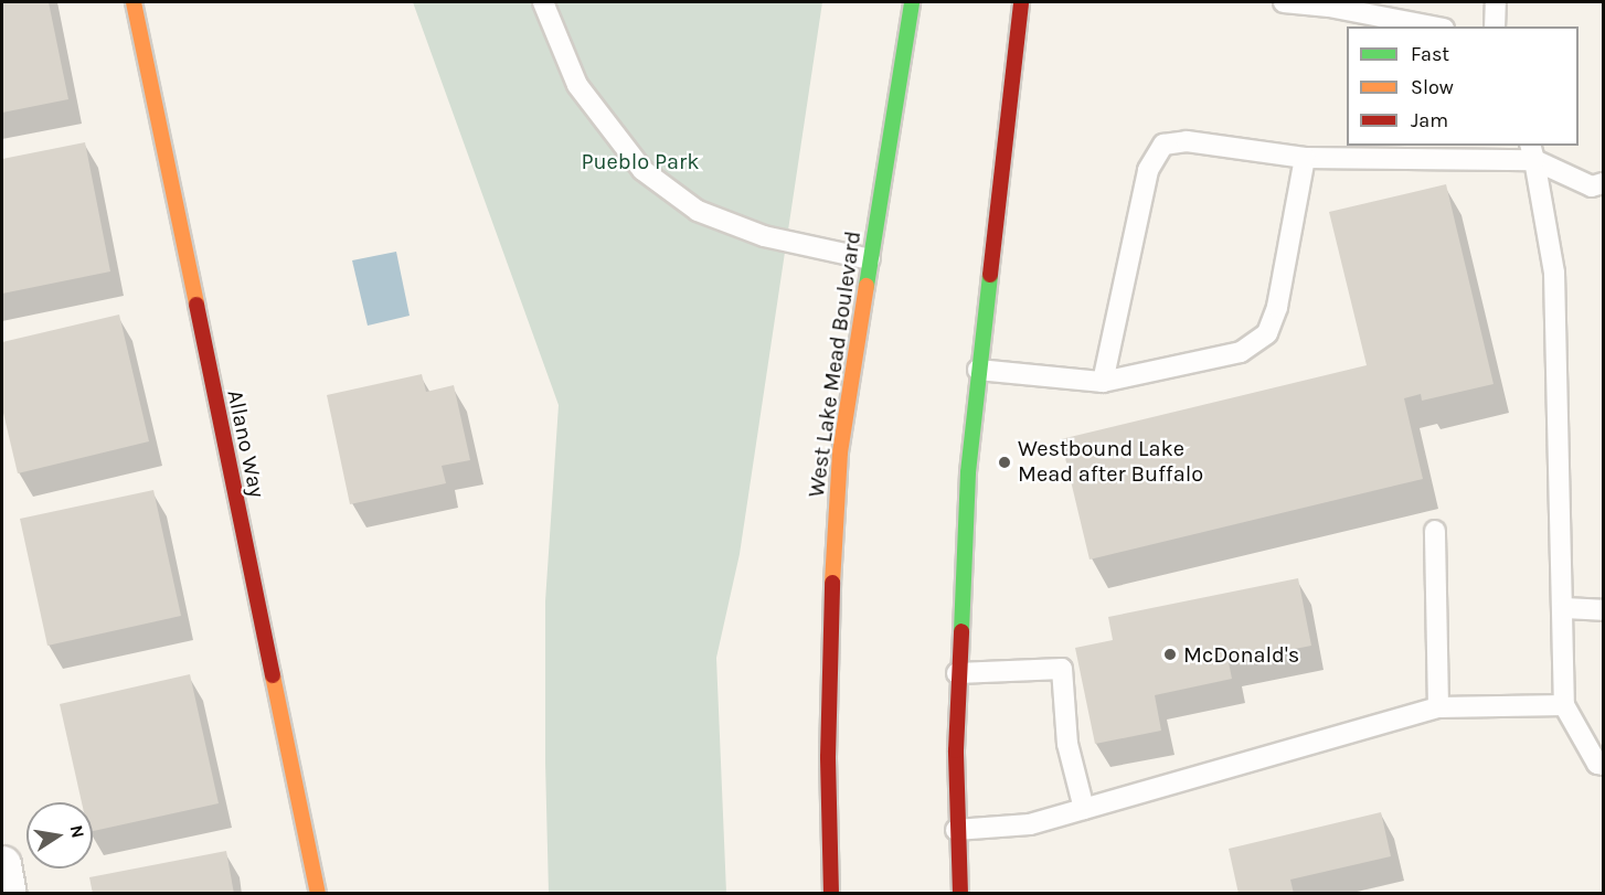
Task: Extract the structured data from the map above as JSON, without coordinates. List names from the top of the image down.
{
  "streets": {
    "main road": ["West Lake Mead Boulevard", "Allano Way"]
  },
  "parks": ["Pueblo Park"],
  "places": ["Westbound Lake Mead after Buffalo", "McDonald's"],
  "legend": ["Fast", "Slow", "Jam"],
  "north": "right"
}
